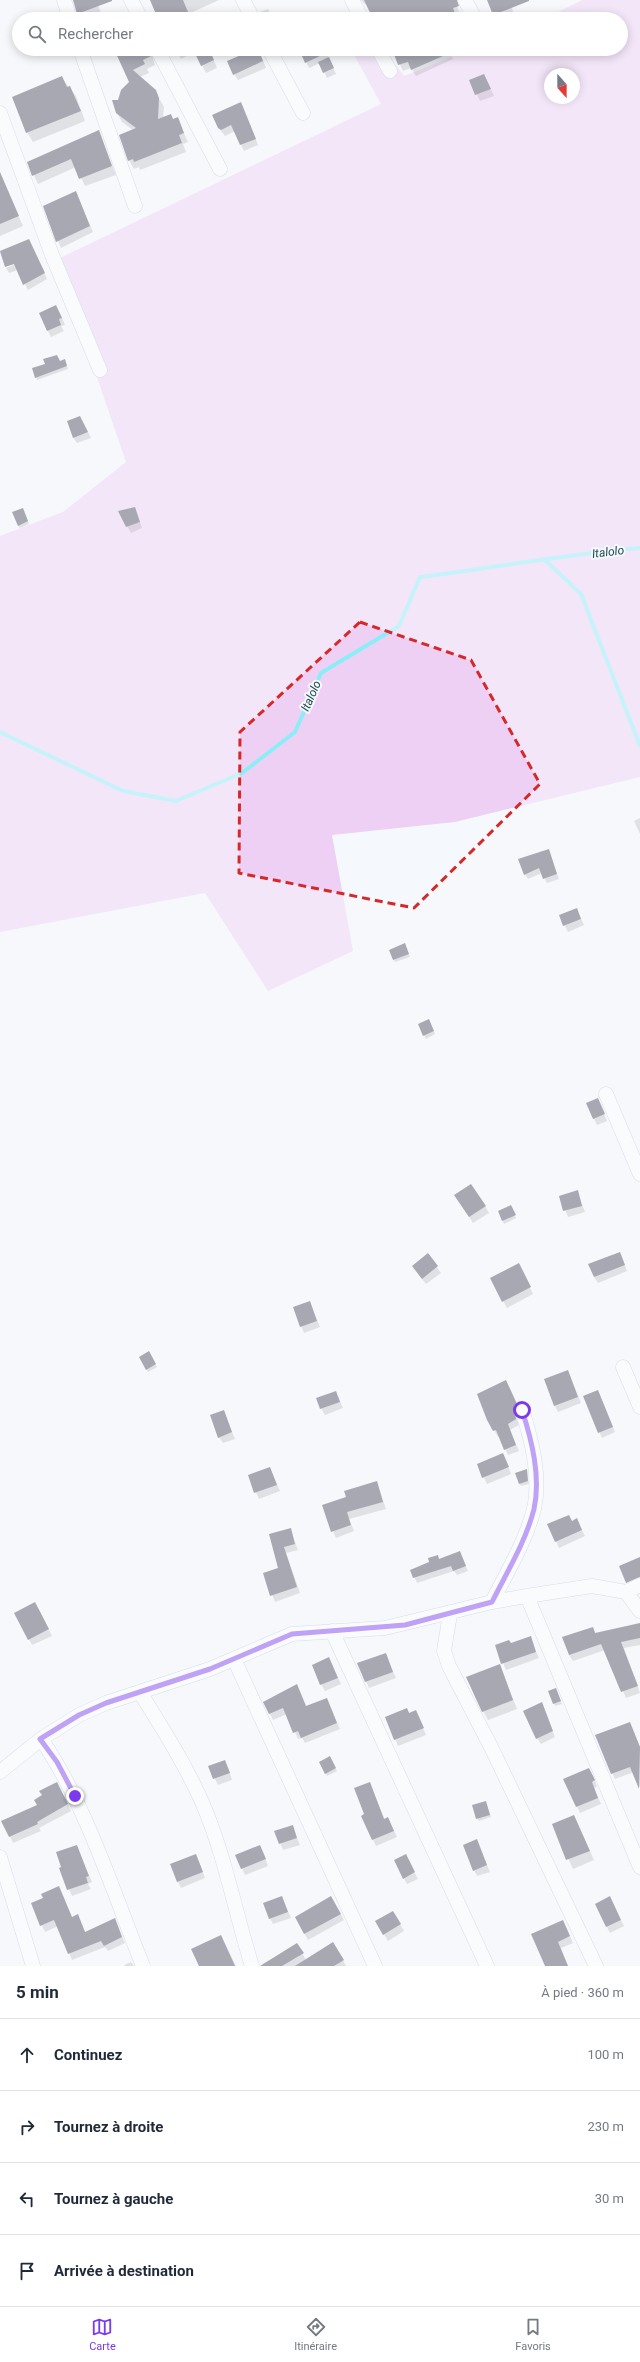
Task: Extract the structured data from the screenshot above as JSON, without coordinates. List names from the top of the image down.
{
  "water": ["Italolo"],
  "north": "bottom",
  "page": {
    "search": "Rechercher",
    "heading": ["5 min", "À pied · 360 m"],
    "list": [
      ["Continuez", "100 m"],
      ["Tournez à droite", "230 m"],
      ["Tournez à gauche", "30 m"],
      "Arrivée à destination"
    ],
    "nav": ["Carte", "Itinéraire", "Favoris"]
  }
}
